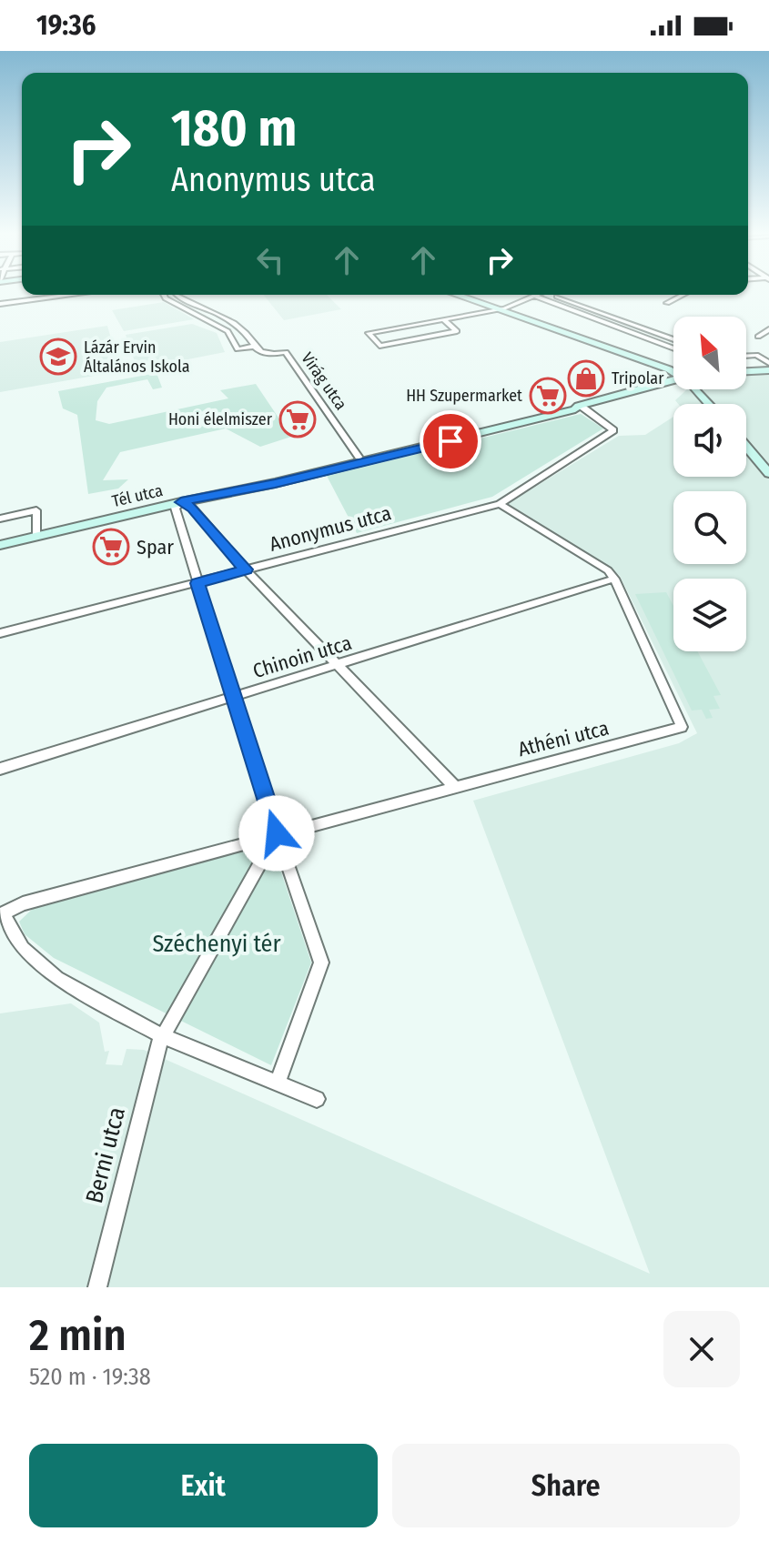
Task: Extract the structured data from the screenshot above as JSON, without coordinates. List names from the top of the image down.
{
  "streets": {
    "street": [
      "Virág utca",
      "Tél utca",
      "Anonymus utca",
      "Chinoin utca",
      "Athéni utca",
      "Berni utca"
    ]
  },
  "crossings": [
    ["Virág utca", "Tél utca"],
    ["Tél utca", "Anonymus utca"],
    ["Chinoin utca", "Athéni utca"]
  ],
  "parks": ["Széchenyi tér"],
  "places": {
    "school or university": ["Lázár Ervin Általános Iskola"],
    "shop": ["Tripolar"],
    "supermarket": ["HH Szupermarket", "Honi élelmiszer", "Spar"]
  },
  "north": "top left",
  "page": {
    "status": "19:36",
    "turn": ["180 m", "Anonymus utca"],
    "heading": ["2 min", "520 m · 19:38"],
    "buttons": ["Exit", "Share"]
  }
}
